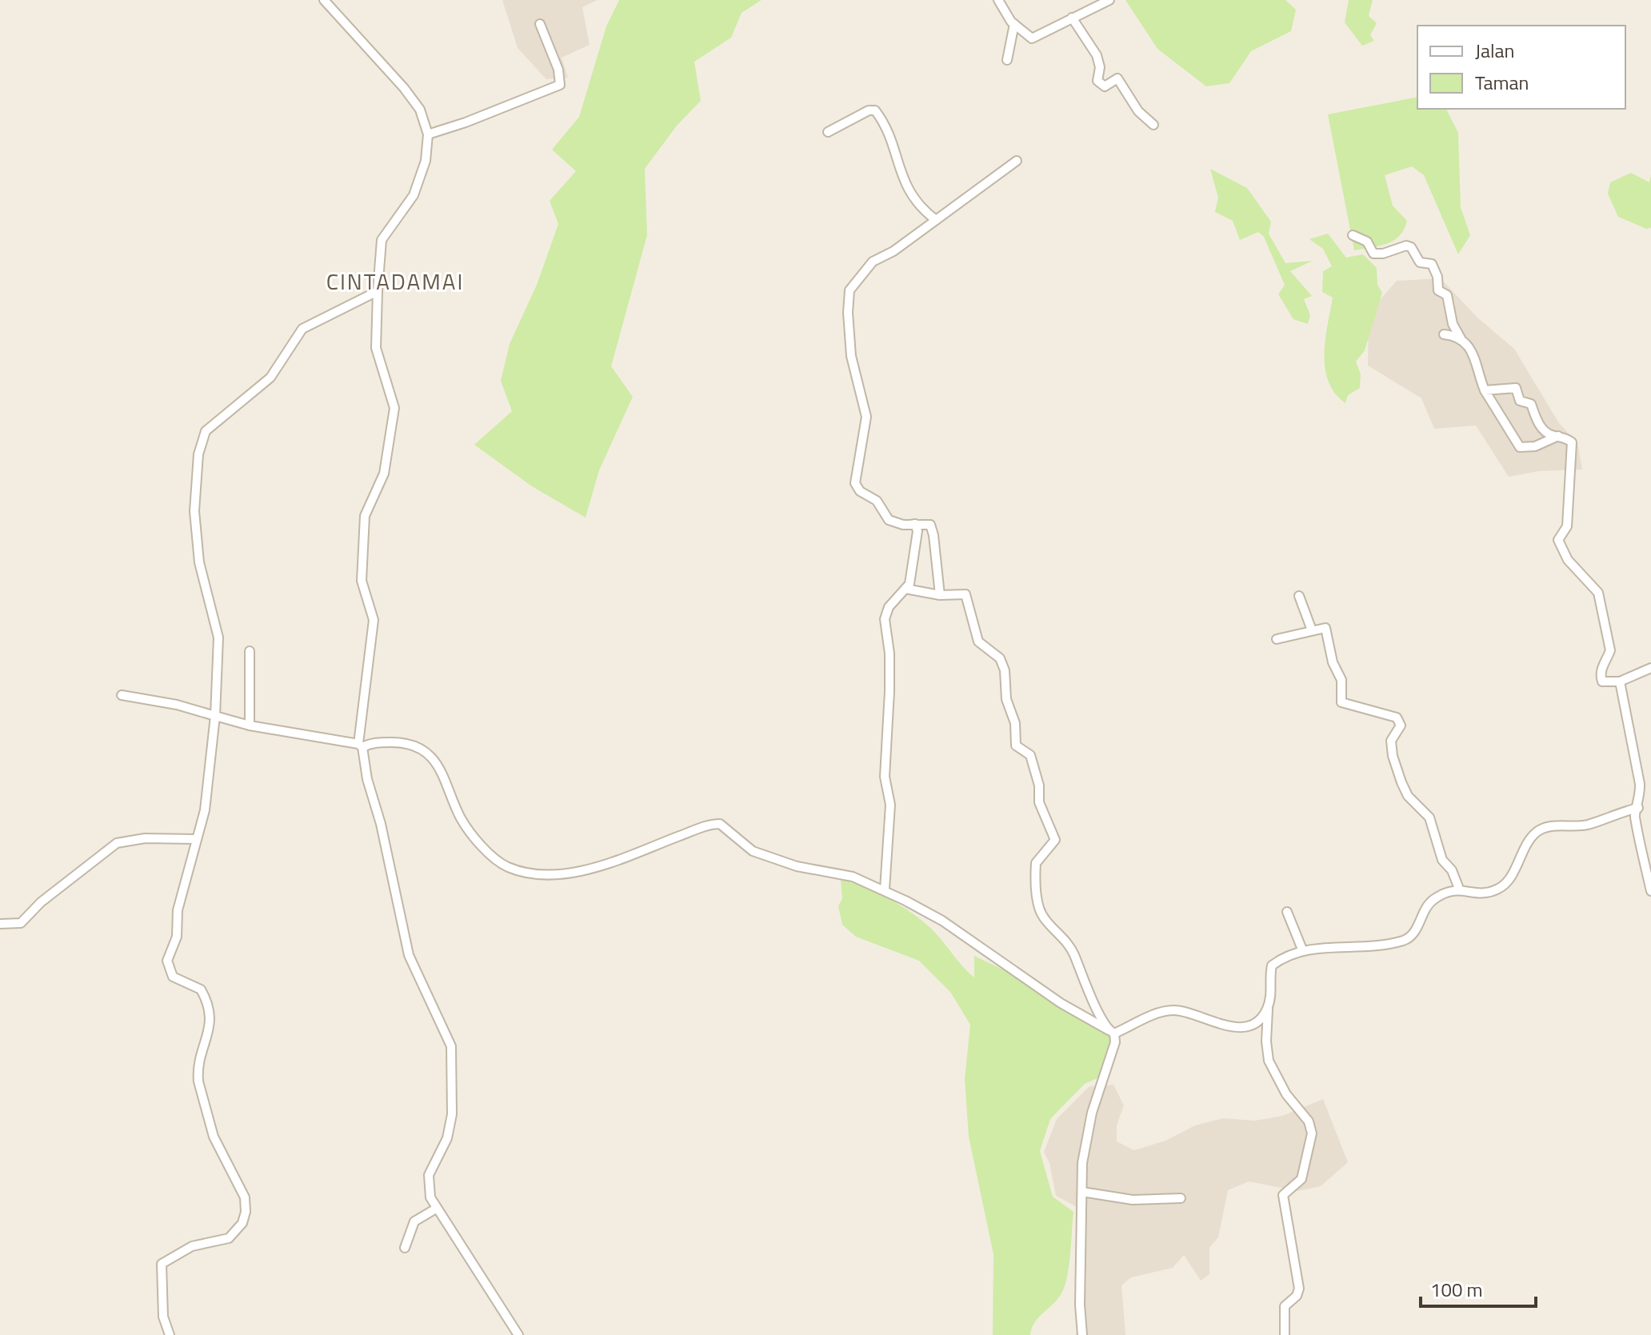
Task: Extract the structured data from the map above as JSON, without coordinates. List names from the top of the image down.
{
  "districts": ["CINTADAMAI"],
  "legend": ["Jalan", "Taman"],
  "scale_bar": "100 m"
}
